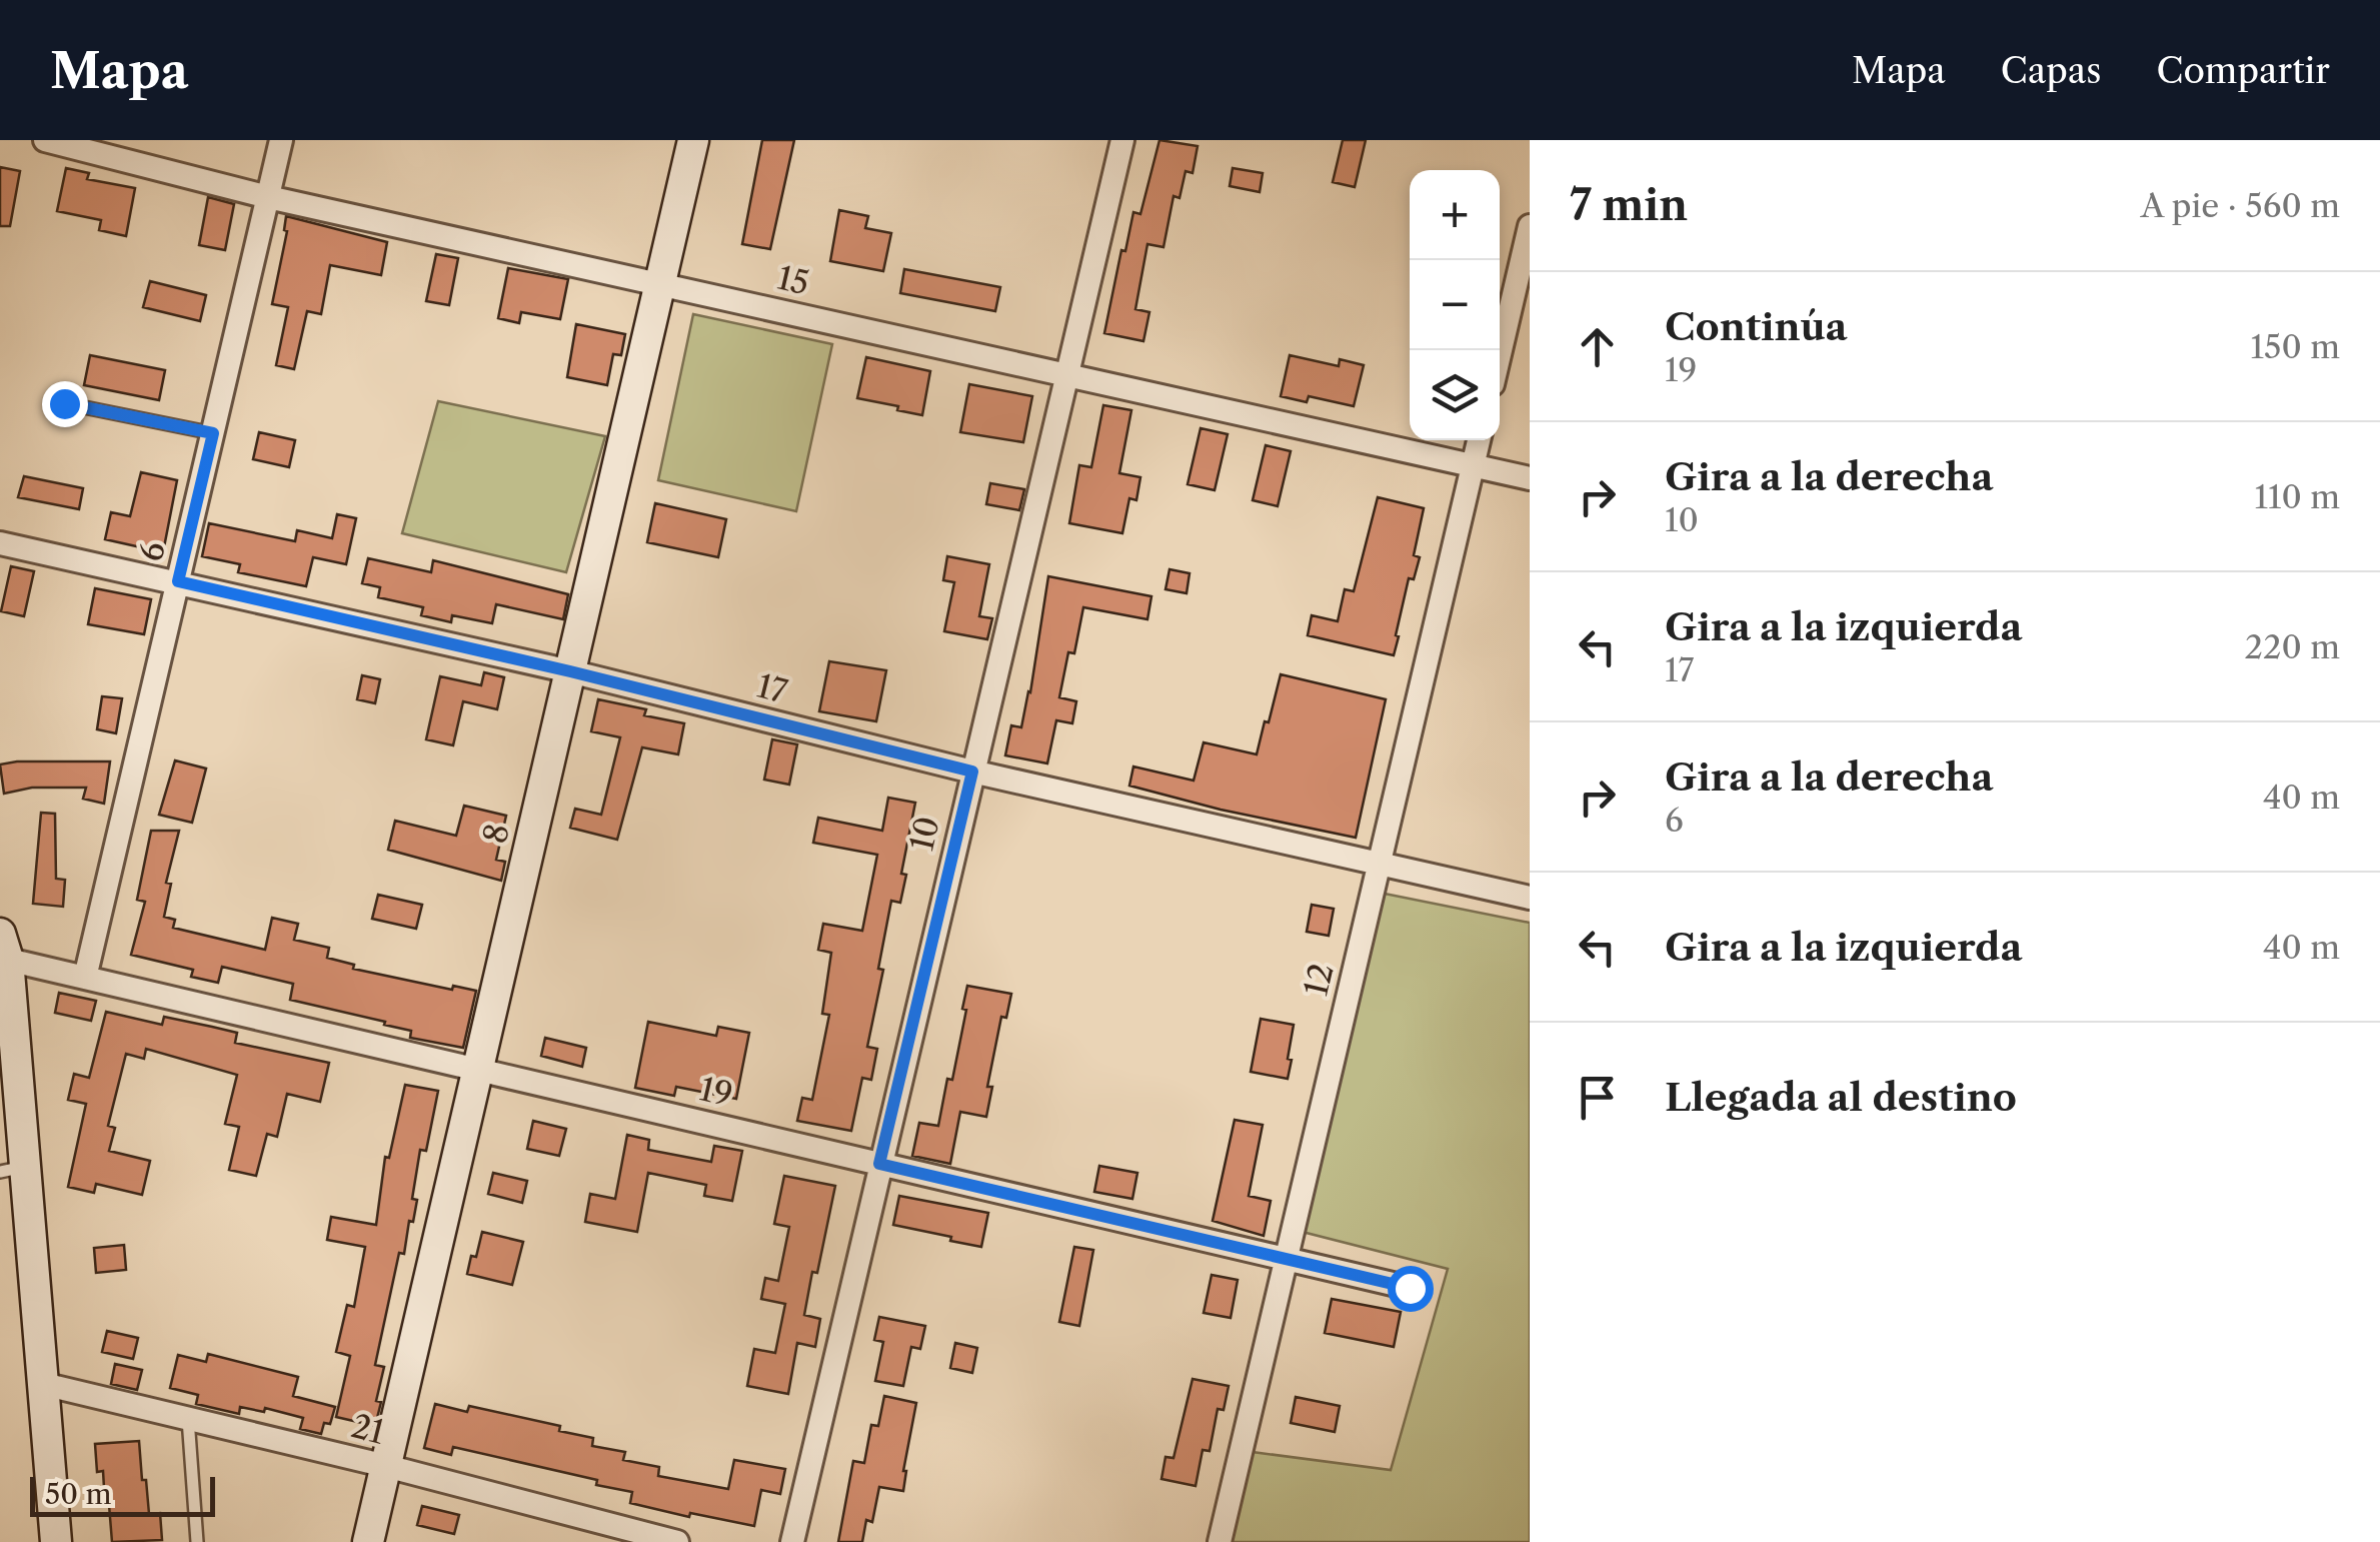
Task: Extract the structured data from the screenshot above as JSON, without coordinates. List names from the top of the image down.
{
  "streets": {
    "street": [
      "15",
      "6",
      "17",
      "8",
      "10",
      "12",
      "19",
      "21"
    ]
  },
  "crossings": [
    ["15", "6"],
    ["15", "8"],
    ["15", "10"],
    ["15", "12"],
    ["6", "17"],
    ["6", "19"],
    ["17", "8"],
    ["17", "10"],
    ["17", "12"],
    ["8", "19"],
    ["8", "21"],
    ["10", "19"],
    ["12", "19"]
  ],
  "scale_bar": "50 m",
  "page": {
    "header": "Mapa",
    "nav": ["Mapa", "Capas", "Compartir"],
    "heading": ["7 min", "A pie · 560 m"],
    "map_buttons": ["+", "−"],
    "list": [
      ["Continúa", "19", "150 m"],
      ["Gira a la derecha", "10", "110 m"],
      ["Gira a la izquierda", "17", "220 m"],
      ["Gira a la derecha", "6", "40 m"],
      ["Gira a la izquierda", "40 m"],
      "Llegada al destino"
    ],
    "scale": "50 m"
  }
}
